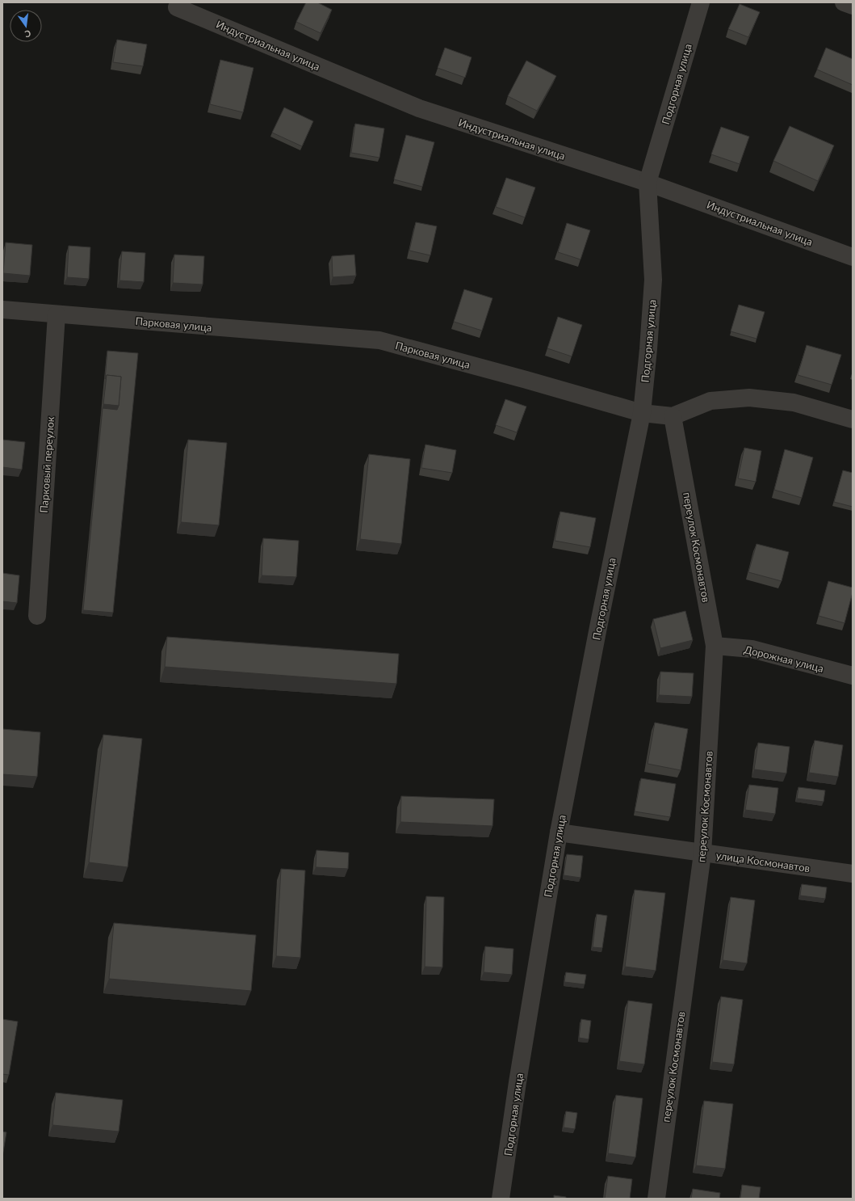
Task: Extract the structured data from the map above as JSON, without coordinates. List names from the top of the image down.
{
  "streets": {
    "street": [
      "Индустриальная улица",
      "Подгорная улица",
      "Парковая улица",
      "Парковый переулок",
      "переулок Космонавтов",
      "Дорожная улица",
      "улица Космонавтов"
    ]
  },
  "crossings": [
    ["Индустриальная улица", "Подгорная улица"],
    ["Подгорная улица", "Парковая улица"],
    ["Подгорная улица", "улица Космонавтов"],
    ["Парковая улица", "Парковый переулок"],
    ["Парковая улица", "переулок Космонавтов"],
    ["переулок Космонавтов", "Дорожная улица"],
    ["переулок Космонавтов", "улица Космонавтов"]
  ],
  "north": "bottom"
}
